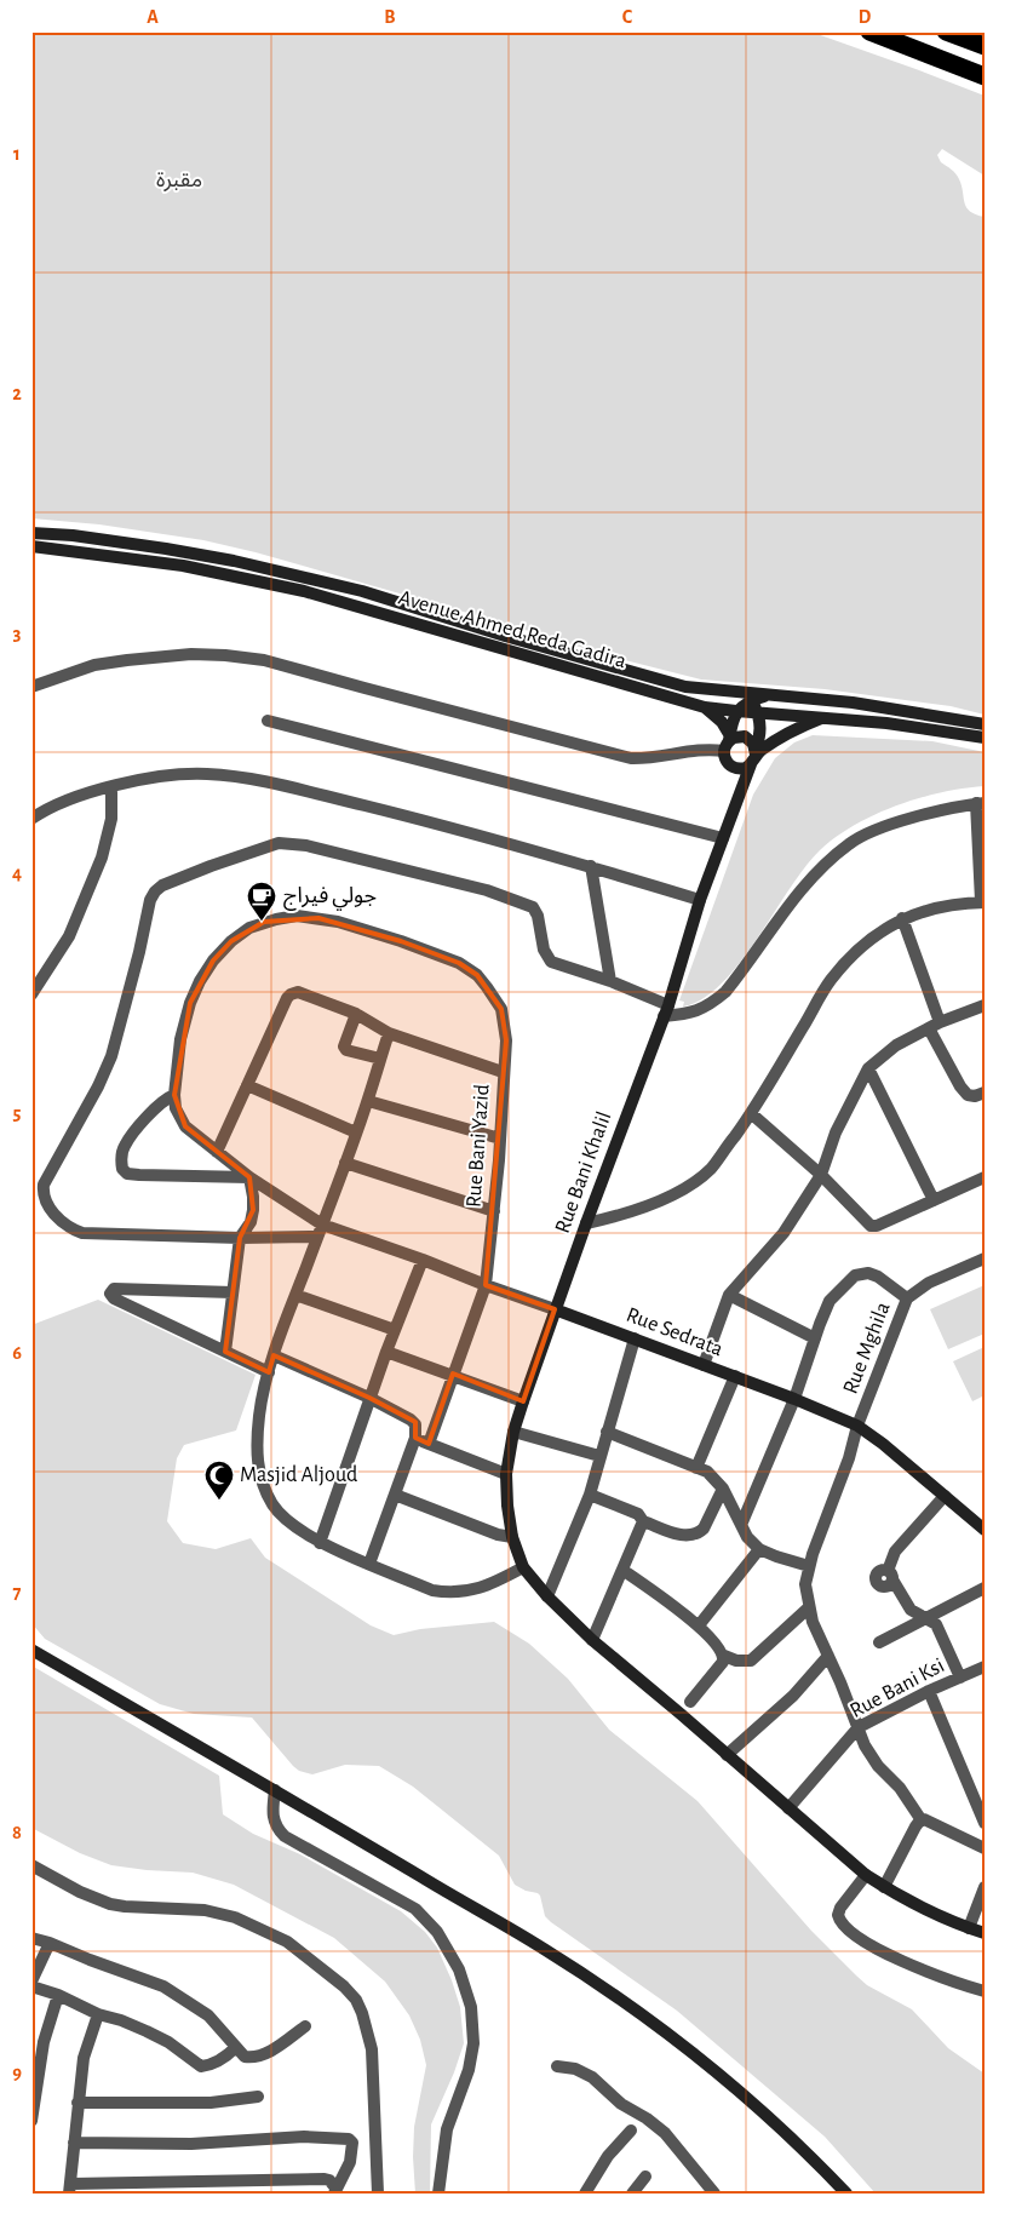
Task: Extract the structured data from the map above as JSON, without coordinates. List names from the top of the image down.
{
  "streets": {
    "street": [
      "Avenue Ahmed Reda Gadira",
      "Rue Bani Yazid",
      "Rue Bani Khalil",
      "Rue Sedrata",
      "Rue Mghila",
      "Rue Bani Ksi"
    ]
  },
  "crossings": [
    ["Avenue Ahmed Reda Gadira", "Rue Bani Khalil"],
    ["Rue Bani Yazid", "Rue Sedrata"],
    ["Rue Bani Khalil", "Rue Sedrata"],
    ["Rue Sedrata", "Rue Mghila"],
    ["Rue Mghila", "Rue Bani Ksi"]
  ],
  "parks": ["مقبرة"],
  "places": {
    "cafe": ["جولي فيراج"],
    "mosque": ["Masjid Aljoud"]
  },
  "grid": {
    "columns": [
      "A",
      "B",
      "C",
      "D"
    ],
    "rows": [
      "1",
      "2",
      "3",
      "4",
      "5",
      "6",
      "7",
      "8",
      "9"
    ]
  }
}
